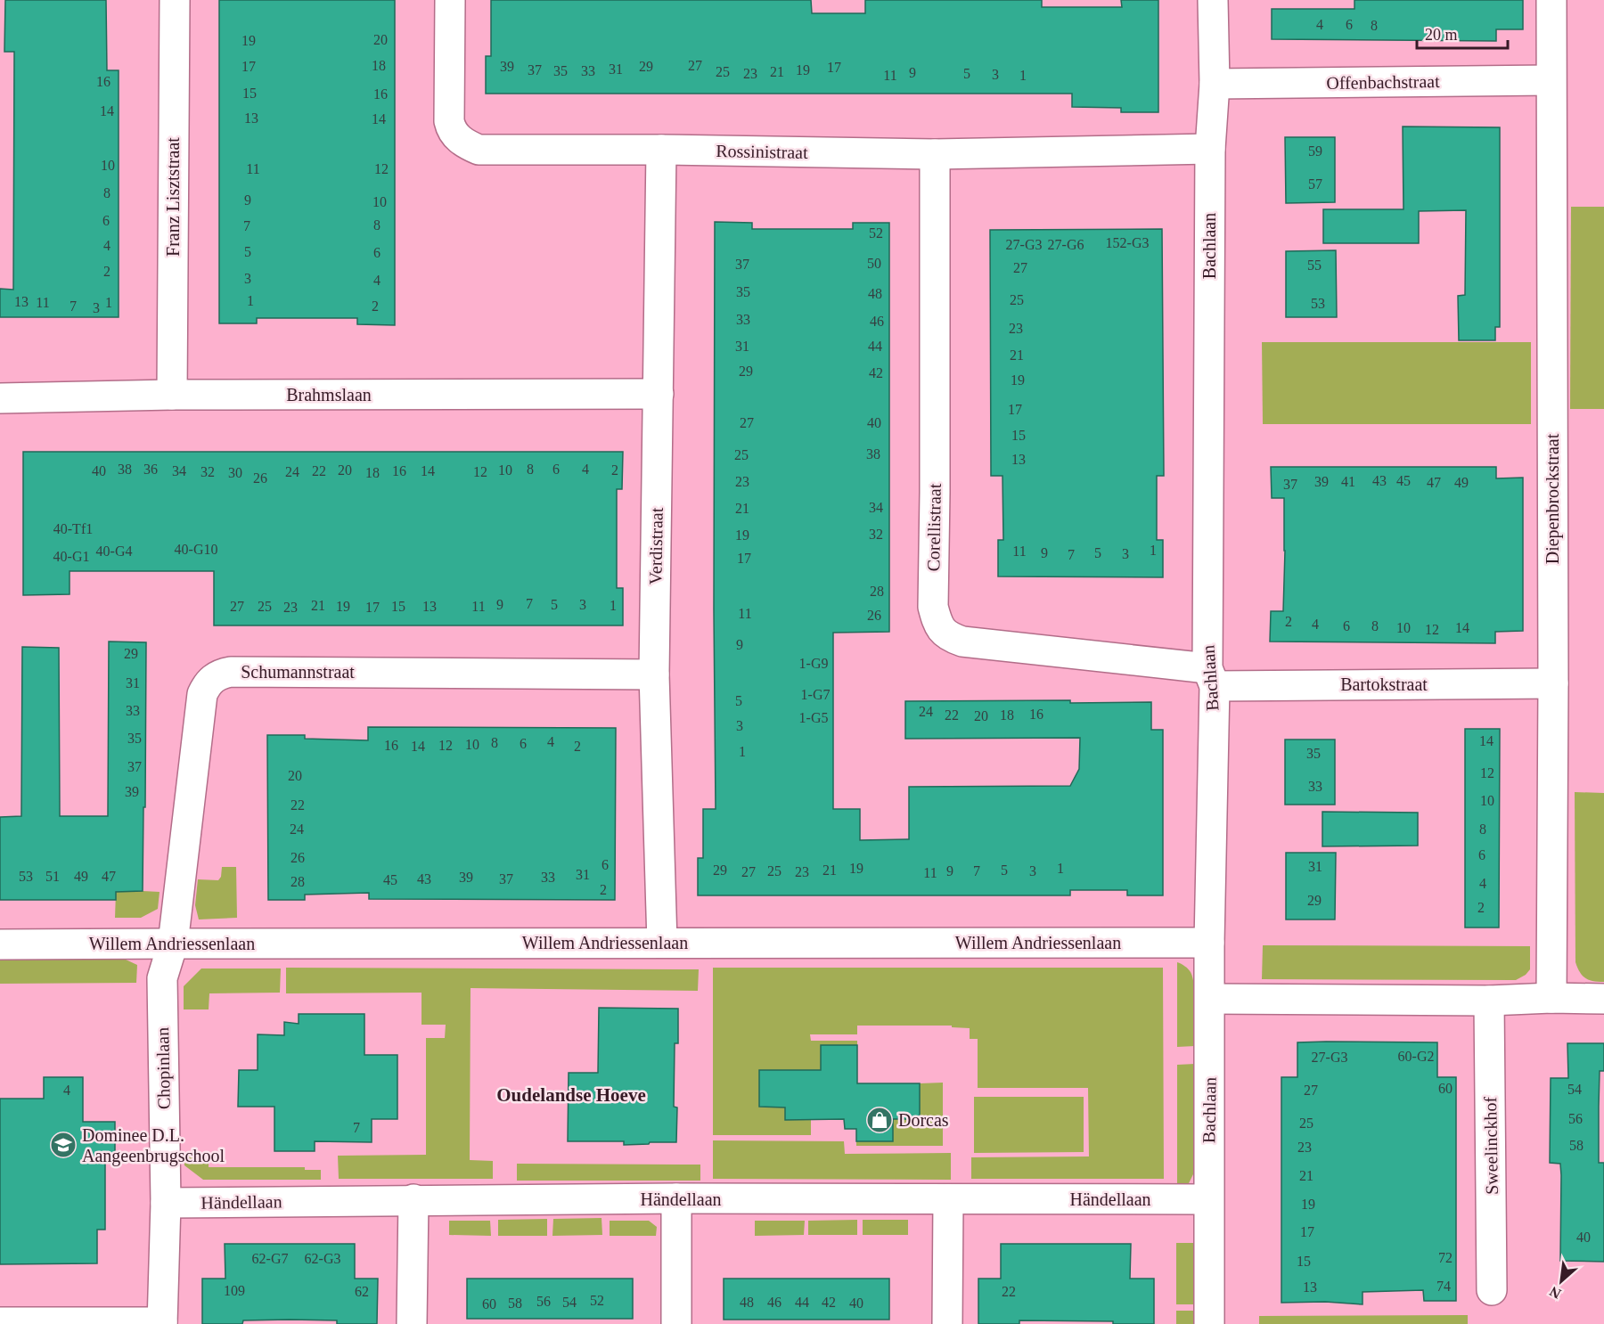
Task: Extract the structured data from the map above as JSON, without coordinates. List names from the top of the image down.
{
  "streets": {
    "street": [
      "Offenbachstraat",
      "Rossinistraat",
      "Franz Lisztstraat",
      "Bachlaan",
      "Brahmslaan",
      "Diepenbrockstraat",
      "Corellistraat",
      "Verdistraat",
      "Schumannstraat",
      "Bartokstraat",
      "Willem Andriessenlaan",
      "Chopinlaan",
      "Sweelinckhof",
      "Händellaan"
    ]
  },
  "crossings": [
    ["Offenbachstraat", "Bachlaan"],
    ["Offenbachstraat", "Diepenbrockstraat"],
    ["Rossinistraat", "Bachlaan"],
    ["Rossinistraat", "Corellistraat"],
    ["Rossinistraat", "Verdistraat"],
    ["Franz Lisztstraat", "Brahmslaan"],
    ["Bachlaan", "Corellistraat"],
    ["Bachlaan", "Bartokstraat"],
    ["Bachlaan", "Willem Andriessenlaan"],
    ["Bachlaan", "Händellaan"],
    ["Brahmslaan", "Verdistraat"],
    ["Diepenbrockstraat", "Bartokstraat"],
    ["Corellistraat", "Bartokstraat"],
    ["Verdistraat", "Schumannstraat"],
    ["Verdistraat", "Willem Andriessenlaan"],
    ["Schumannstraat", "Willem Andriessenlaan"],
    ["Schumannstraat", "Chopinlaan"],
    ["Willem Andriessenlaan", "Chopinlaan"],
    ["Chopinlaan", "Händellaan"]
  ],
  "districts": ["Oudelandse Hoeve"],
  "places": {
    "shop": ["Dorcas"],
    "school or university": ["Dominee D.L. Aangeenbrugschool"]
  },
  "house_numbers": [
    "4",
    "6",
    "8",
    "20",
    "19",
    "18",
    "27",
    "17",
    "39",
    "29",
    "17",
    "31",
    "37",
    "19",
    "35",
    "33",
    "25",
    "21",
    "9",
    "23",
    "5",
    "3",
    "11",
    "1",
    "16",
    "15",
    "16",
    "14",
    "13",
    "14",
    "59",
    "10",
    "11",
    "12",
    "57",
    "8",
    "9",
    "10",
    "6",
    "8",
    "7",
    "52",
    "152-G3",
    "27-G3",
    "27-G6",
    "4",
    "5",
    "6",
    "50",
    "37",
    "55",
    "27",
    "2",
    "3",
    "4",
    "35",
    "48",
    "25",
    "1",
    "13",
    "11",
    "1",
    "53",
    "7",
    "2",
    "3",
    "33",
    "46",
    "23",
    "31",
    "44",
    "21",
    "29",
    "42",
    "19",
    "17",
    "27",
    "40",
    "15",
    "38",
    "25",
    "13",
    "38",
    "36",
    "8",
    "6",
    "4",
    "20",
    "10",
    "2",
    "40",
    "34",
    "22",
    "16",
    "14",
    "32",
    "24",
    "12",
    "30",
    "18",
    "26",
    "43",
    "45",
    "23",
    "39",
    "41",
    "47",
    "49",
    "37",
    "34",
    "21",
    "40-Tf1",
    "32",
    "19",
    "40-G10",
    "1",
    "40-G4",
    "11",
    "9",
    "5",
    "3",
    "7",
    "40-G1",
    "17",
    "28",
    "7",
    "9",
    "5",
    "3",
    "21",
    "1",
    "27",
    "25",
    "19",
    "15",
    "13",
    "11",
    "23",
    "17",
    "11",
    "26",
    "2",
    "4",
    "6",
    "8",
    "10",
    "14",
    "12",
    "9",
    "29",
    "1-G9",
    "31",
    "1-G7",
    "5",
    "33",
    "24",
    "16",
    "22",
    "18",
    "20",
    "1-G5",
    "3",
    "35",
    "14",
    "4",
    "8",
    "6",
    "10",
    "16",
    "12",
    "14",
    "2",
    "1",
    "35",
    "37",
    "12",
    "20",
    "33",
    "39",
    "10",
    "22",
    "24",
    "8",
    "6",
    "26",
    "6",
    "31",
    "19",
    "1",
    "29",
    "21",
    "5",
    "25",
    "9",
    "7",
    "3",
    "27",
    "23",
    "11",
    "31",
    "53",
    "51",
    "49",
    "47",
    "39",
    "33",
    "43",
    "37",
    "45",
    "28",
    "4",
    "2",
    "29",
    "2",
    "60-G2",
    "27-G3",
    "60",
    "54",
    "4",
    "27",
    "56",
    "25",
    "7",
    "58",
    "23",
    "21",
    "19",
    "17",
    "40",
    "72",
    "62-G7",
    "62-G3",
    "15",
    "74",
    "13",
    "109",
    "62",
    "22",
    "52",
    "56",
    "54",
    "48",
    "46",
    "44",
    "42",
    "58",
    "40",
    "60"
  ],
  "scale_bar": "20 m",
  "north": "bottom left"
}
